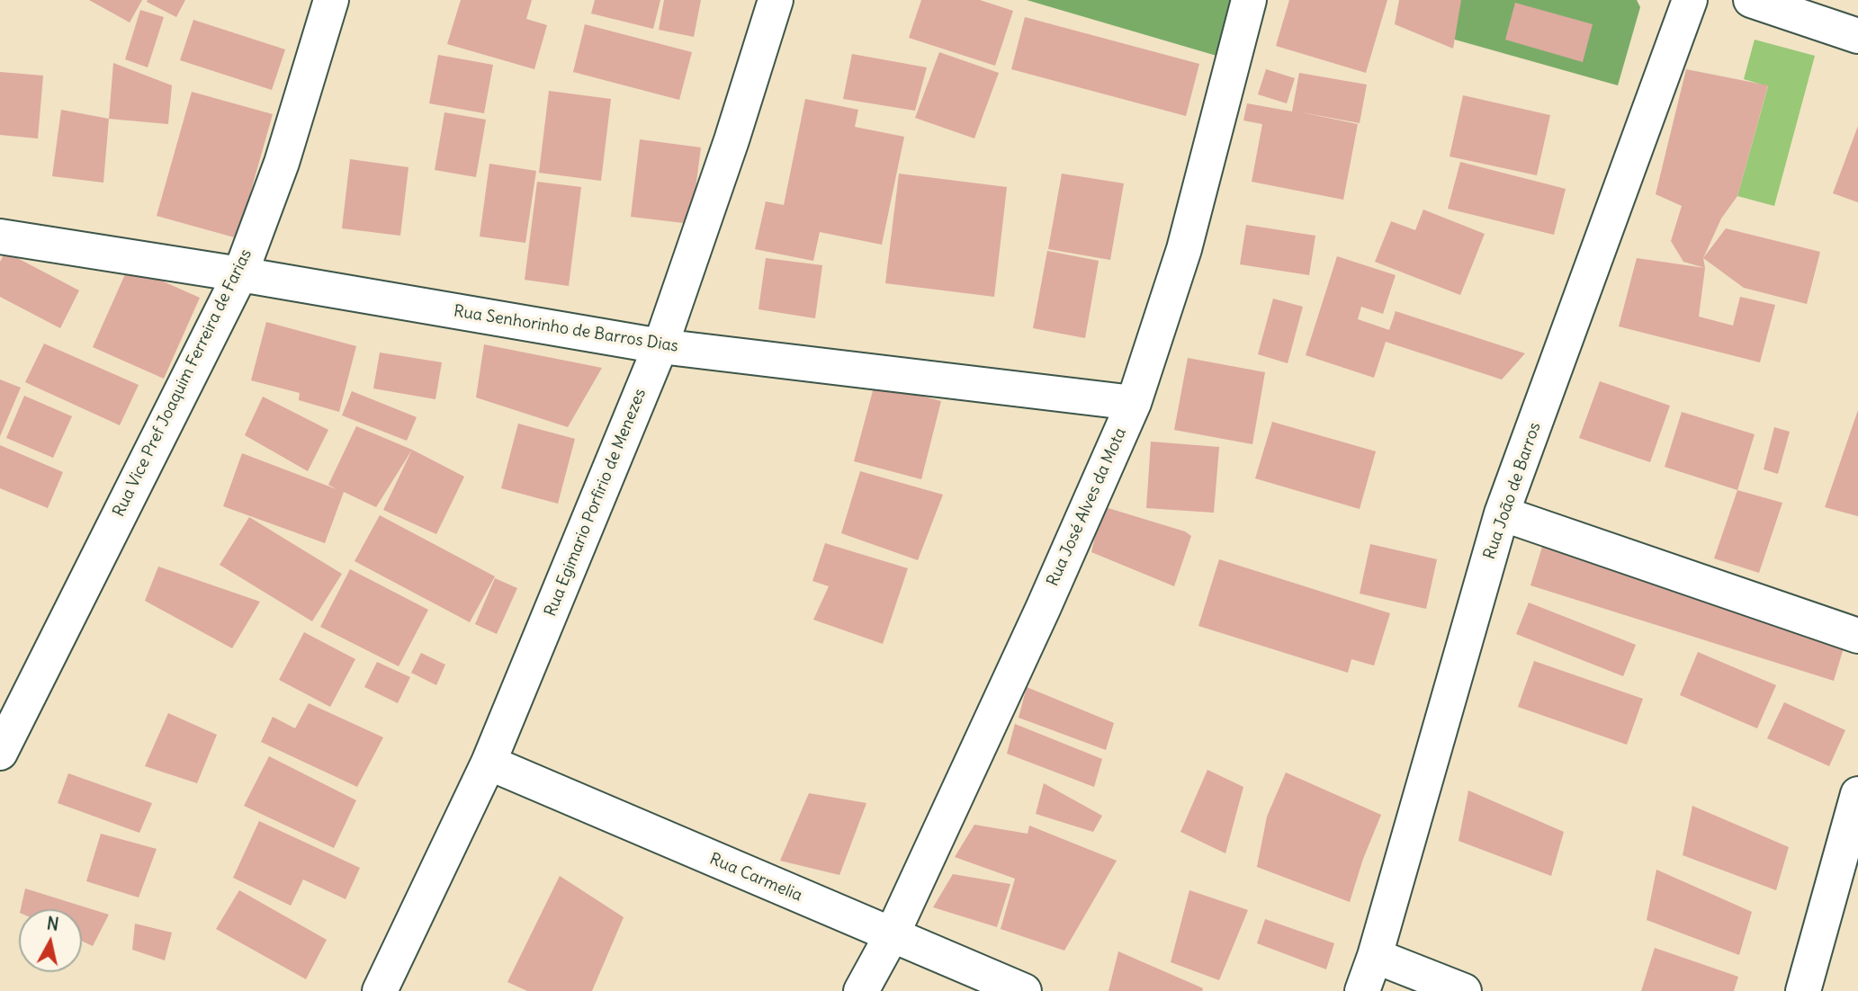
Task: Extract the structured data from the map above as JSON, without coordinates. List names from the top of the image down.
{
  "streets": {
    "street": [
      "Rua Senhorinho de Barros Dias",
      "Rua Vice Pref Joaquim Ferreira de Farias",
      "Rua João de Barros",
      "Rua Egimario Porfirio de Menezes",
      "Rua José Alves da Mota",
      "Rua Carmelia"
    ]
  },
  "crossings": [
    ["Rua Senhorinho de Barros Dias", "Rua Vice Pref Joaquim Ferreira de Farias"],
    ["Rua Senhorinho de Barros Dias", "Rua Egimario Porfirio de Menezes"],
    ["Rua Senhorinho de Barros Dias", "Rua José Alves da Mota"],
    ["Rua Egimario Porfirio de Menezes", "Rua Carmelia"],
    ["Rua José Alves da Mota", "Rua Carmelia"]
  ],
  "north": "top"
}
